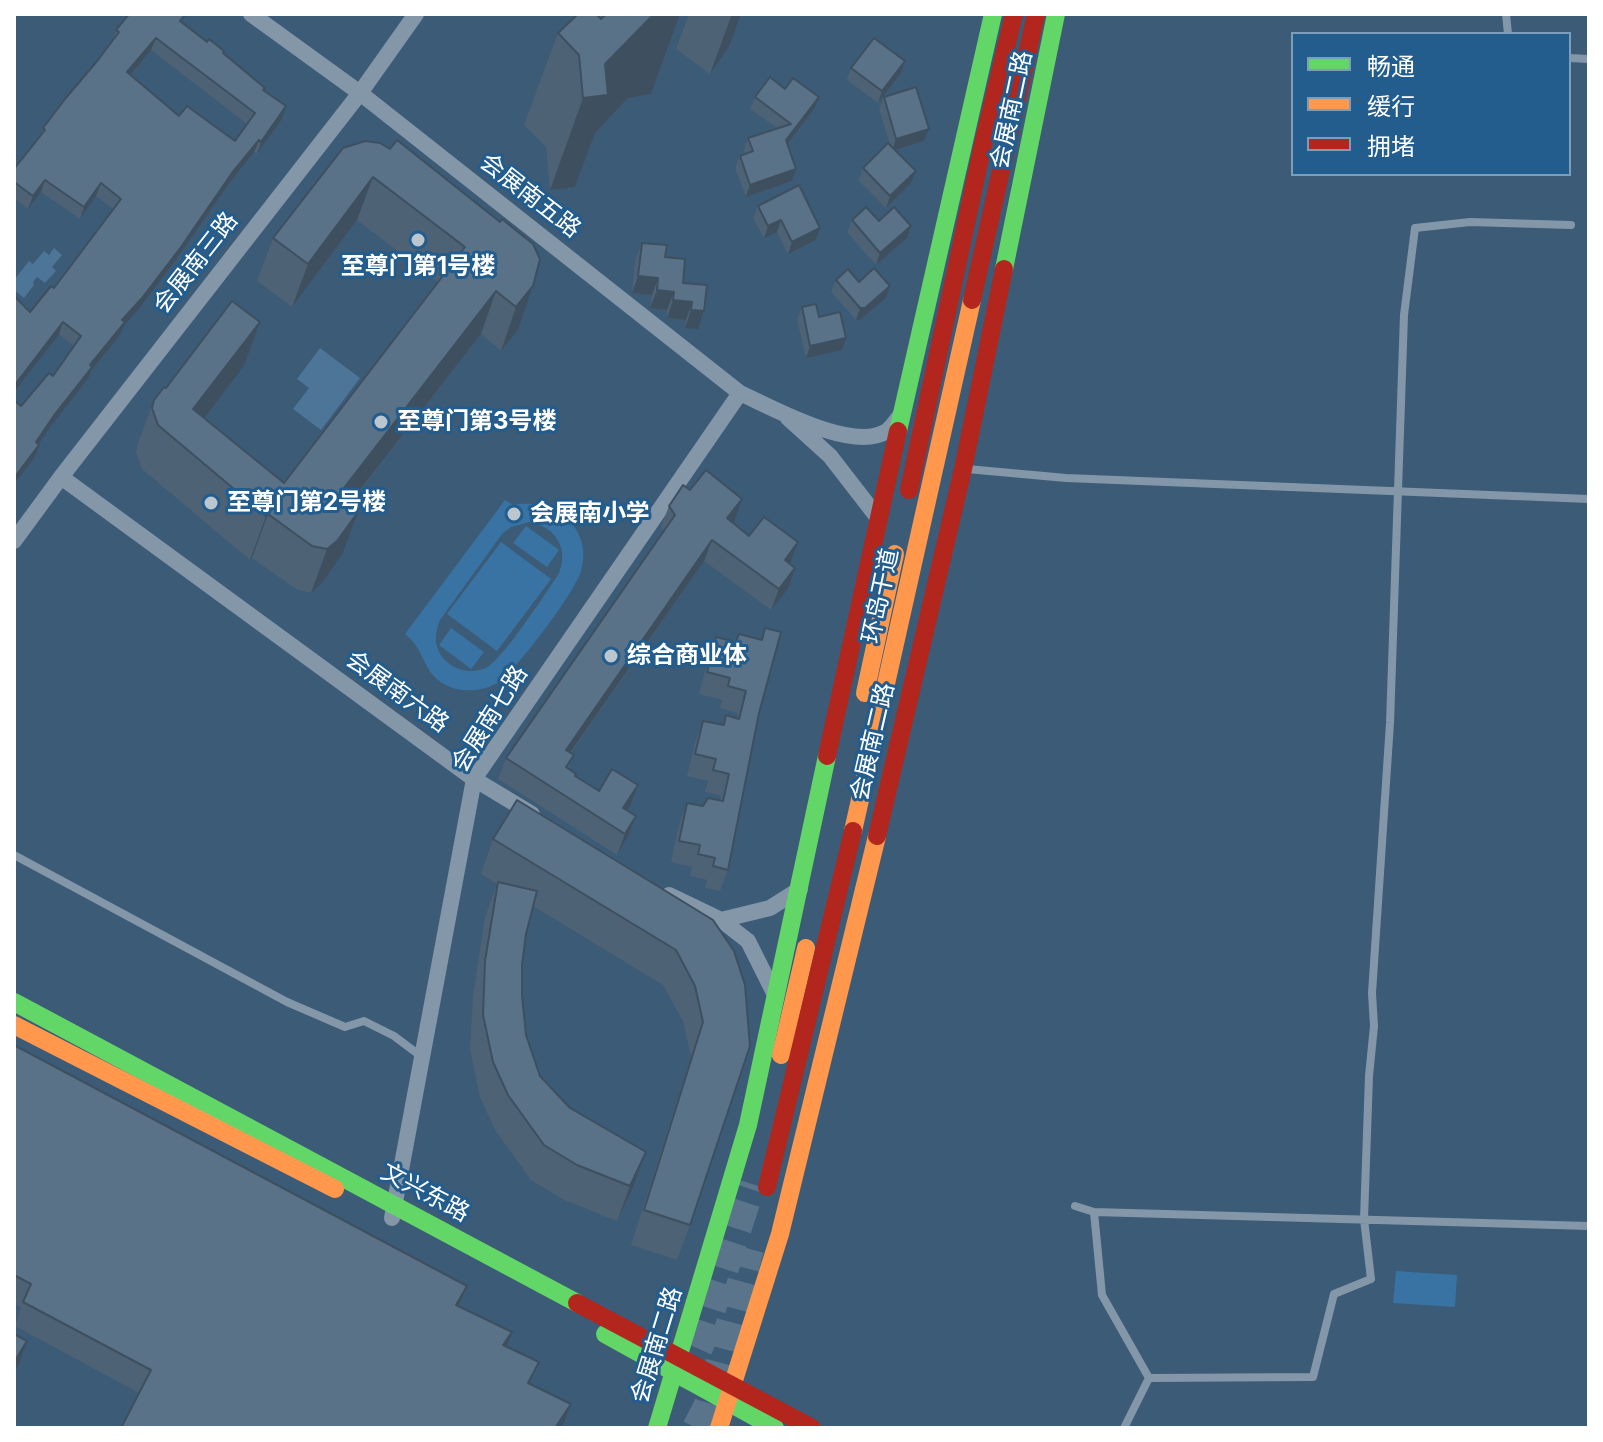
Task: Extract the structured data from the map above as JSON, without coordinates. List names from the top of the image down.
{
  "streets": {
    "main road": ["会展南二路", "环岛干道", "文兴东路"],
    "street": [
      "会展南五路",
      "会展南三路",
      "会展南六路",
      "会展南七路"
    ]
  },
  "crossings": [
    ["会展南二路", "文兴东路"],
    ["会展南五路", "会展南三路"],
    ["会展南五路", "会展南七路"],
    ["会展南三路", "会展南六路"],
    ["会展南六路", "会展南七路"],
    ["会展南七路", "文兴东路"]
  ],
  "places": [
    "至尊门第1号楼",
    "至尊门第3号楼",
    "至尊门第2号楼",
    "会展南小学",
    "综合商业体"
  ],
  "legend": ["畅通", "缓行", "拥堵"]
}
